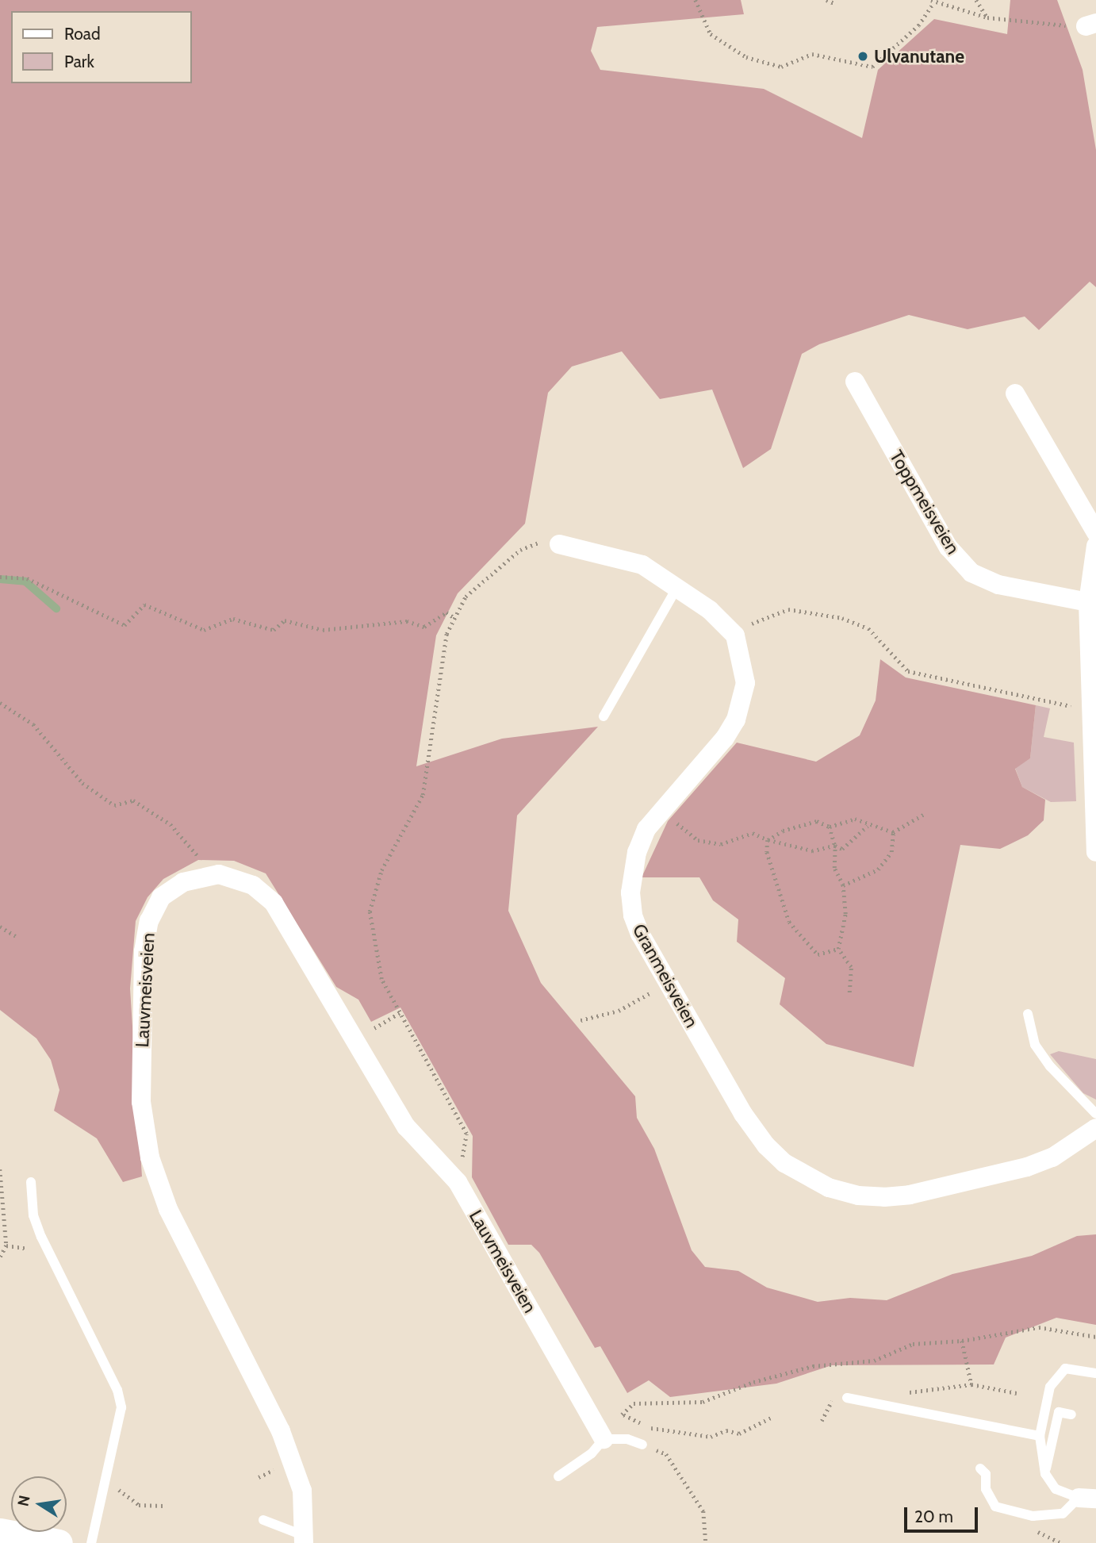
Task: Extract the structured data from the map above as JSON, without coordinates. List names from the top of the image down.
{
  "streets": {
    "street": ["Toppmeisveien", "Granmeisveien", "Lauvmeisveien"]
  },
  "places": ["Ulvanutane"],
  "legend": ["Road", "Park"],
  "scale_bar": "20 m",
  "north": "left"
}
